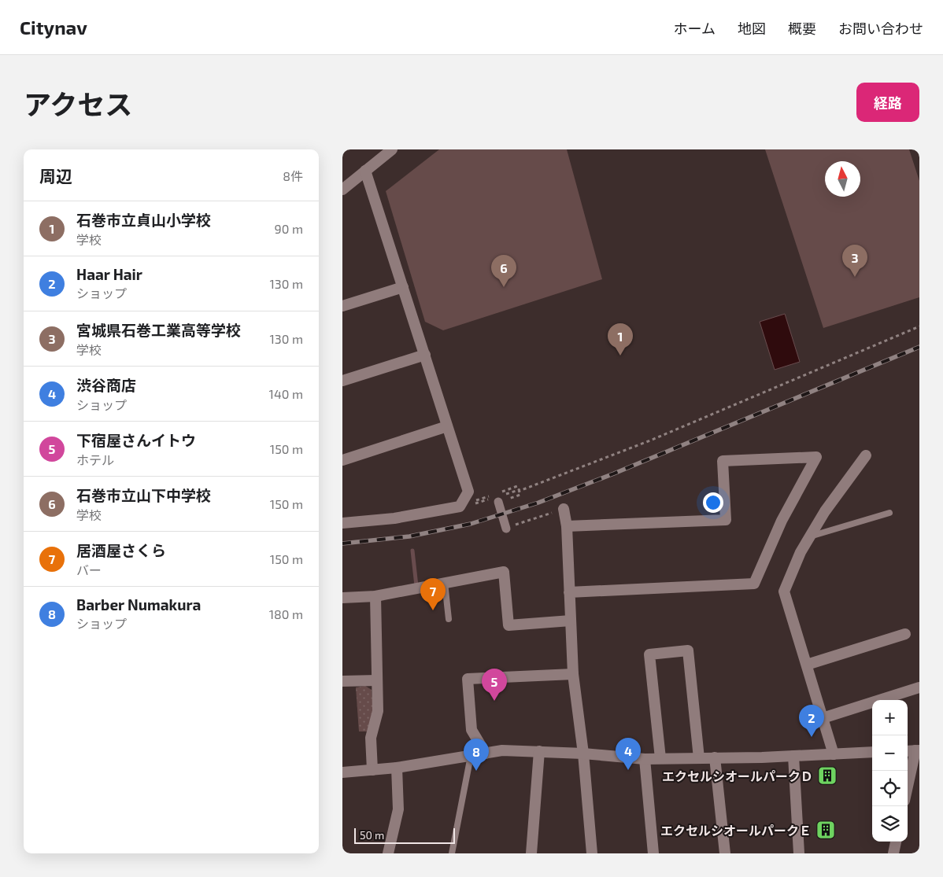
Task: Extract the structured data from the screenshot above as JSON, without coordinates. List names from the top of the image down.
{
  "places": {
    "building": ["エクセルシオールパークＤ", "エクセルシオールパークＥ"]
  },
  "scale_bar": "50 m",
  "north": "top",
  "page": {
    "header": "Citynav",
    "nav": [
      "ホーム",
      "地図",
      "概要",
      "お問い合わせ"
    ],
    "title": "アクセス",
    "buttons": "経路",
    "heading": ["周辺", "8件"],
    "list": [
      {
        "mark": "1",
        "name": "石巻市立貞山小学校",
        "note": "学校",
        "value": "90 m"
      },
      {
        "mark": "2",
        "name": "Haar Hair",
        "note": "ショップ",
        "value": "130 m"
      },
      {
        "mark": "3",
        "name": "宮城県石巻工業高等学校",
        "note": "学校",
        "value": "130 m"
      },
      {
        "mark": "4",
        "name": "渋谷商店",
        "note": "ショップ",
        "value": "140 m"
      },
      {
        "mark": "5",
        "name": "下宿屋さんイトウ",
        "note": "ホテル",
        "value": "150 m"
      },
      {
        "mark": "6",
        "name": "石巻市立山下中学校",
        "note": "学校",
        "value": "150 m"
      },
      {
        "mark": "7",
        "name": "居酒屋さくら",
        "note": "バー",
        "value": "150 m"
      },
      {
        "mark": "8",
        "name": "Barber Numakura",
        "note": "ショップ",
        "value": "180 m"
      }
    ],
    "pins": [
      "3",
      "6",
      "1",
      "7",
      "5",
      "2",
      "4",
      "8"
    ],
    "map_buttons": ["+", "−"],
    "scale": "50 m"
  }
}
